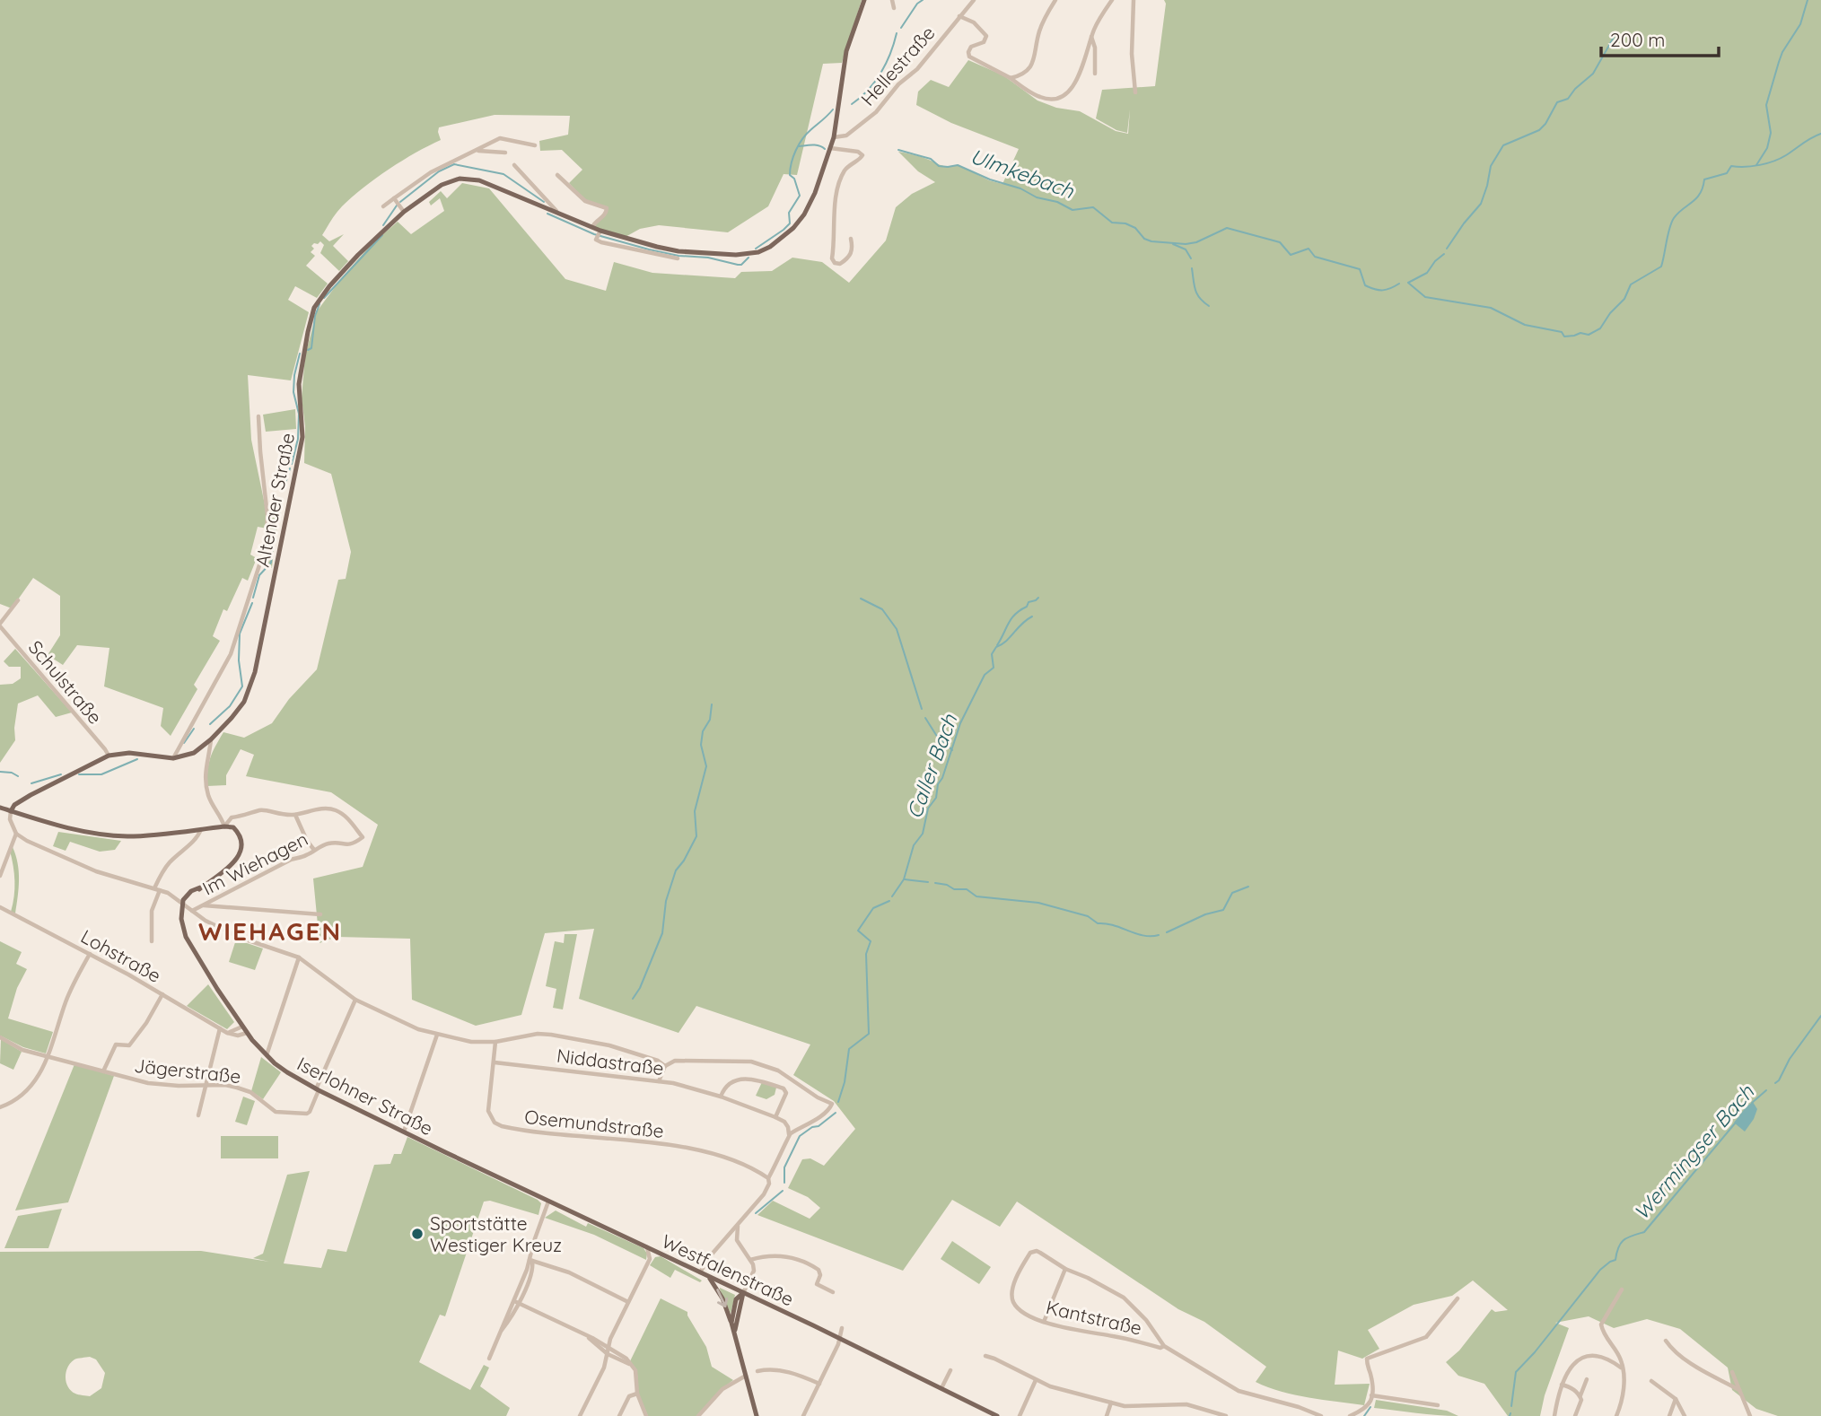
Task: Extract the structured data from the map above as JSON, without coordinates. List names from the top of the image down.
{
  "streets": {
    "main road": ["Altenaer Straße", "Iserlohner Straße", "Westfalenstraße"],
    "street": [
      "Hellestraße",
      "Schulstraße",
      "Im Wiehagen",
      "Lohstraße",
      "Niddastraße",
      "Jägerstraße",
      "Osemundstraße",
      "Kantstraße"
    ]
  },
  "crossings": [
    ["Hellestraße", "Altenaer Straße"],
    ["Altenaer Straße", "Schulstraße"],
    ["Niddastraße", "Osemundstraße"],
    ["Jägerstraße", "Iserlohner Straße"],
    ["Iserlohner Straße", "Westfalenstraße"]
  ],
  "districts": ["WIEHAGEN"],
  "water": ["Ulmkebach", "Caller Bach", "Wermingser Bach"],
  "places": ["Sportstätte Westiger Kreuz"],
  "scale_bar": "200 m"
}
